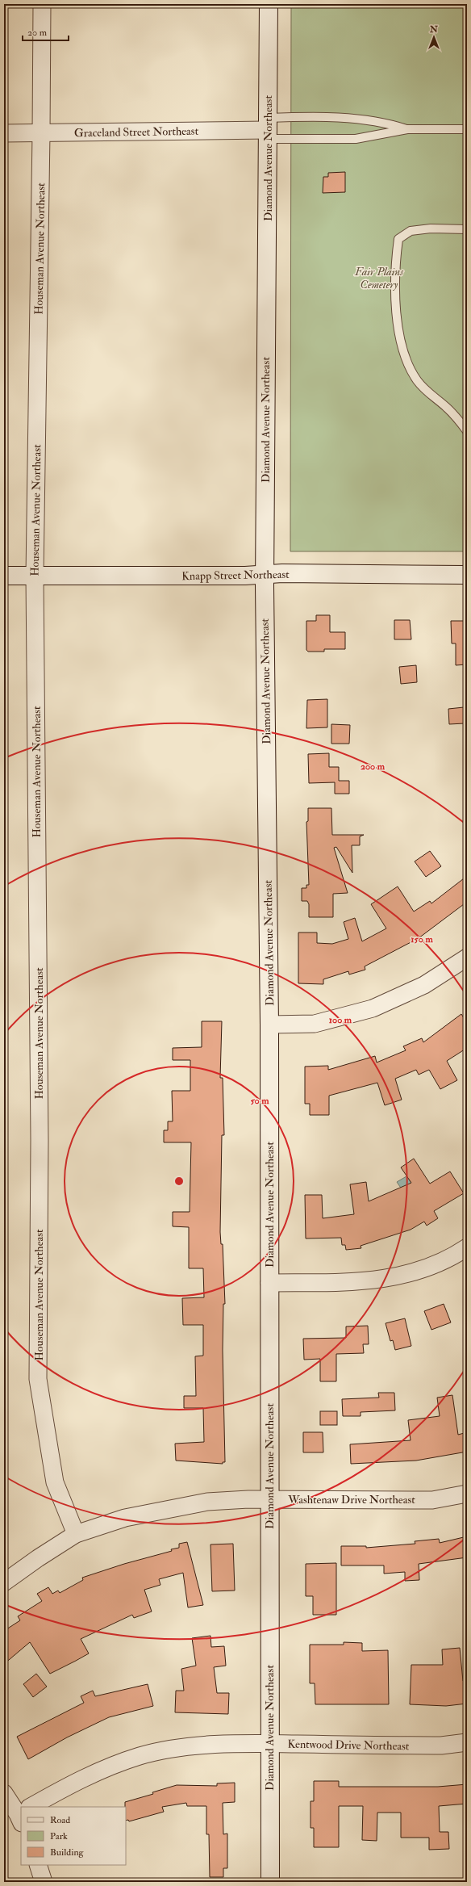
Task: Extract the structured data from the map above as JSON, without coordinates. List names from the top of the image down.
{
  "streets": {
    "street": [
      "Graceland Street Northeast",
      "Diamond Avenue Northeast",
      "Houseman Avenue Northeast",
      "Knapp Street Northeast",
      "Washtenaw Drive Northeast",
      "Kentwood Drive Northeast"
    ]
  },
  "crossings": [
    ["Graceland Street Northeast", "Diamond Avenue Northeast"],
    ["Graceland Street Northeast", "Houseman Avenue Northeast"],
    ["Diamond Avenue Northeast", "Knapp Street Northeast"],
    ["Diamond Avenue Northeast", "Washtenaw Drive Northeast"],
    ["Diamond Avenue Northeast", "Kentwood Drive Northeast"],
    ["Houseman Avenue Northeast", "Knapp Street Northeast"],
    ["Houseman Avenue Northeast", "Washtenaw Drive Northeast"]
  ],
  "parks": ["Fair Plains Cemetery"],
  "legend": ["Road", "Park", "Building"],
  "scale_bar": "20 m",
  "north": "top",
  "rings": [
    "200 m",
    "150 m",
    "100 m",
    "50 m"
  ]
}
